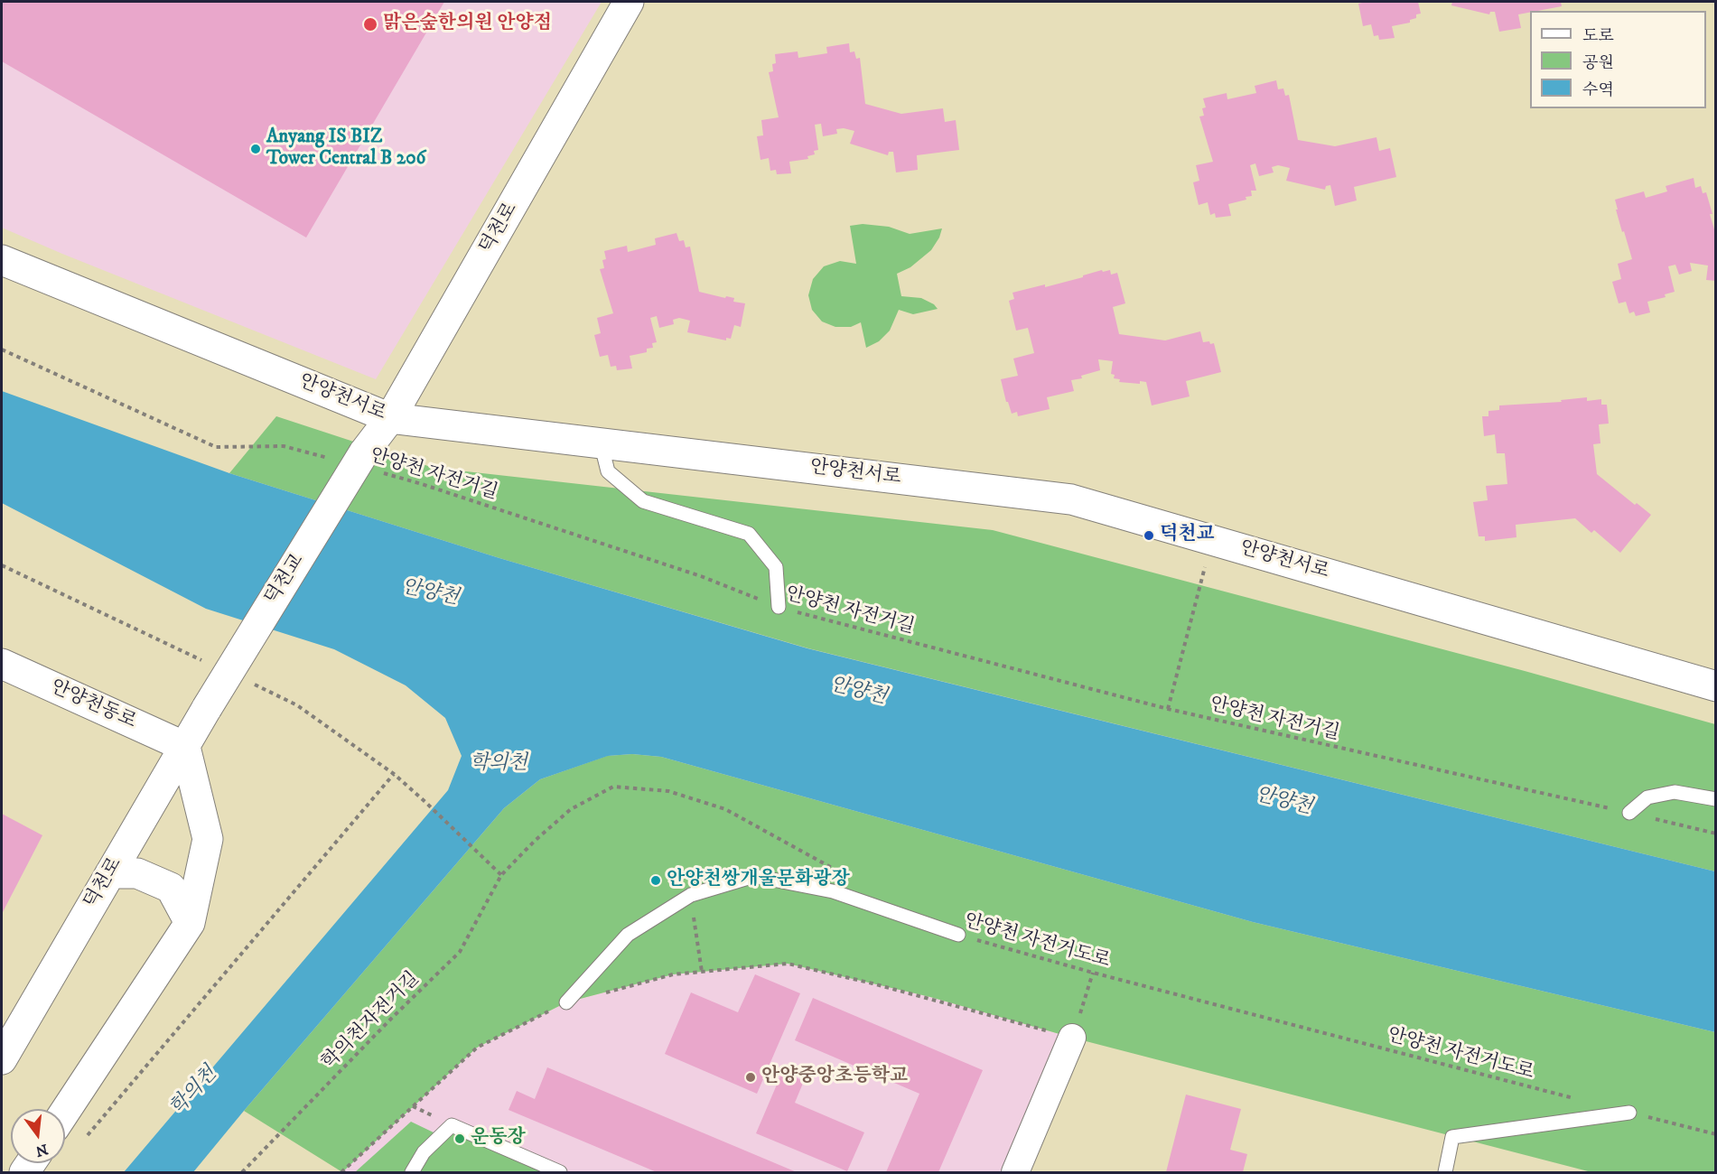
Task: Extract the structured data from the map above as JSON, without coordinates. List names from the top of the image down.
{
  "streets": {
    "street": [
      "덕천로",
      "안양천서로",
      "덕천교",
      "안양천동로"
    ],
    "path": ["안양천 자전거길", "안양천 자전거도로", "학의천자전거길"]
  },
  "crossings": [
    ["덕천로", "안양천서로"],
    ["덕천로", "안양천 자전거길"],
    ["덕천로", "덕천교"],
    ["덕천로", "안양천동로"],
    ["안양천 자전거길", "덕천교"]
  ],
  "water": ["안양천", "학의천"],
  "places": [
    "맑은숲한의원 안양점",
    "Anyang IS BIZ Tower Central B 206",
    "덕천교",
    "안양천쌍개울문화광장",
    "안양중앙초등학교",
    "운동장"
  ],
  "legend": ["도로", "공원", "수역"],
  "north": "bottom"
}
